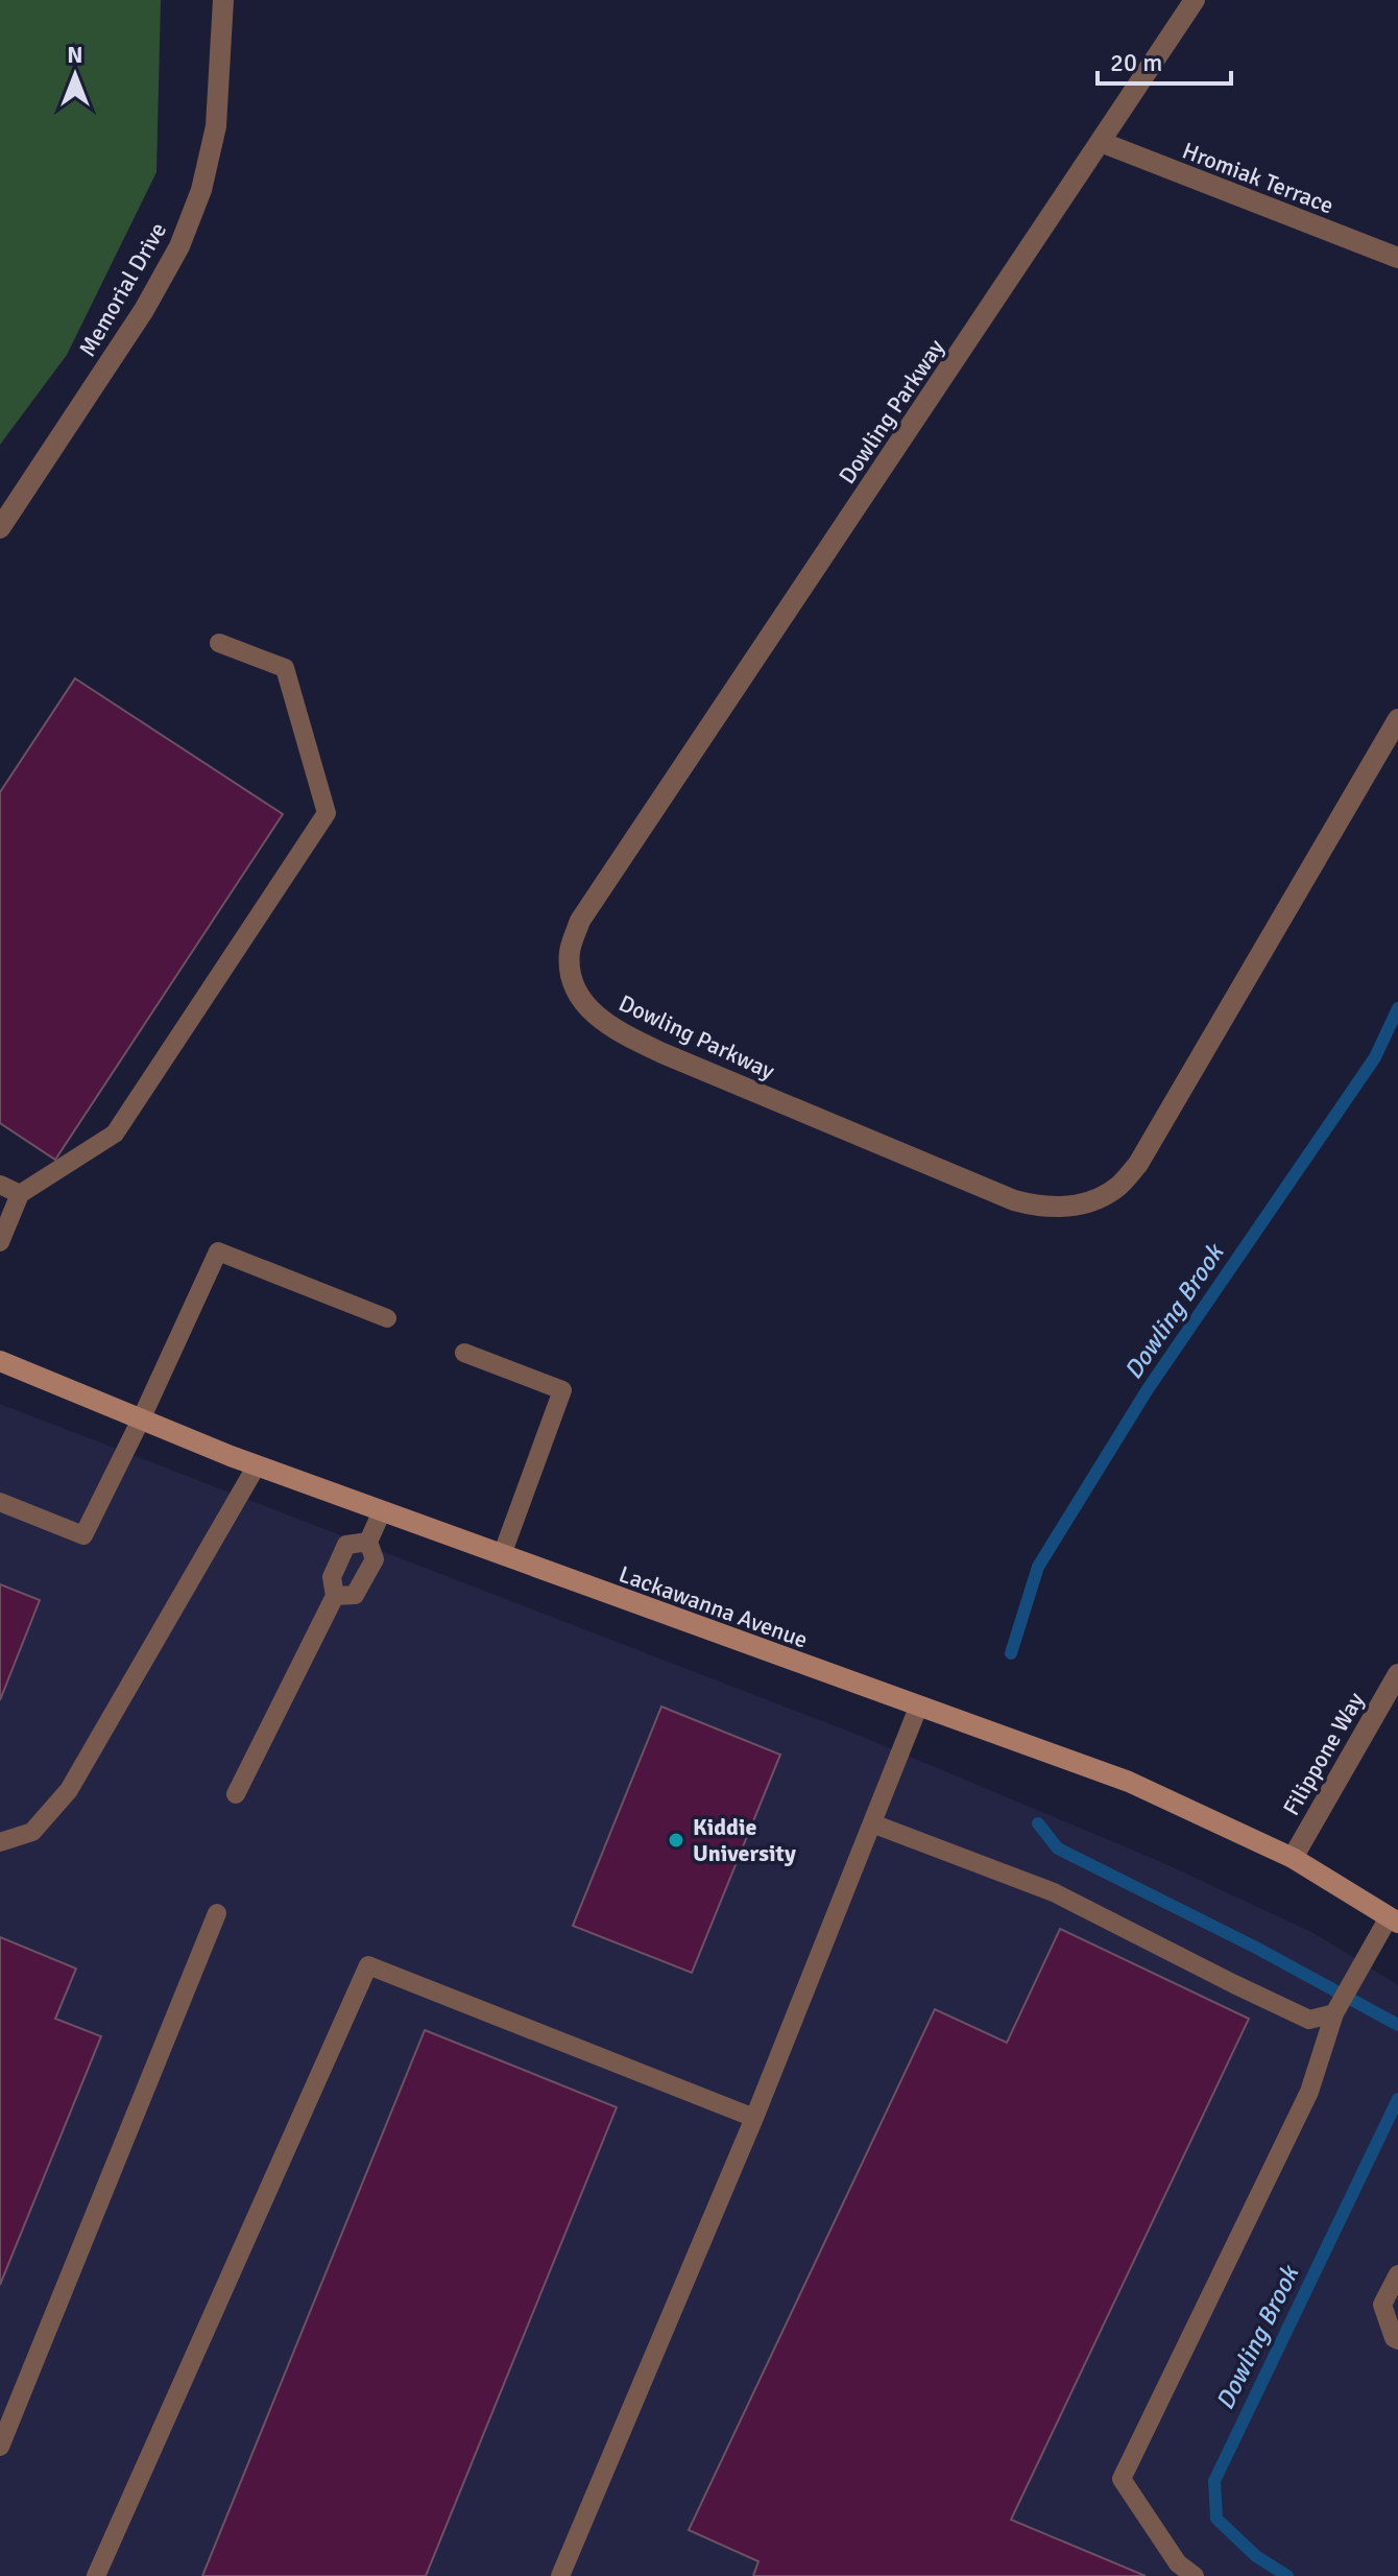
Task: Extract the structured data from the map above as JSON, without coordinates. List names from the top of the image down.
{
  "streets": {
    "street": [
      "Hromiak Terrace",
      "Memorial Drive",
      "Dowling Parkway",
      "Lackawanna Avenue",
      "Filippone Way"
    ]
  },
  "crossings": [
    ["Hromiak Terrace", "Dowling Parkway"],
    ["Lackawanna Avenue", "Filippone Way"]
  ],
  "water": ["Dowling Brook"],
  "places": ["Kiddie University"],
  "scale_bar": "20 m",
  "north": "top"
}
